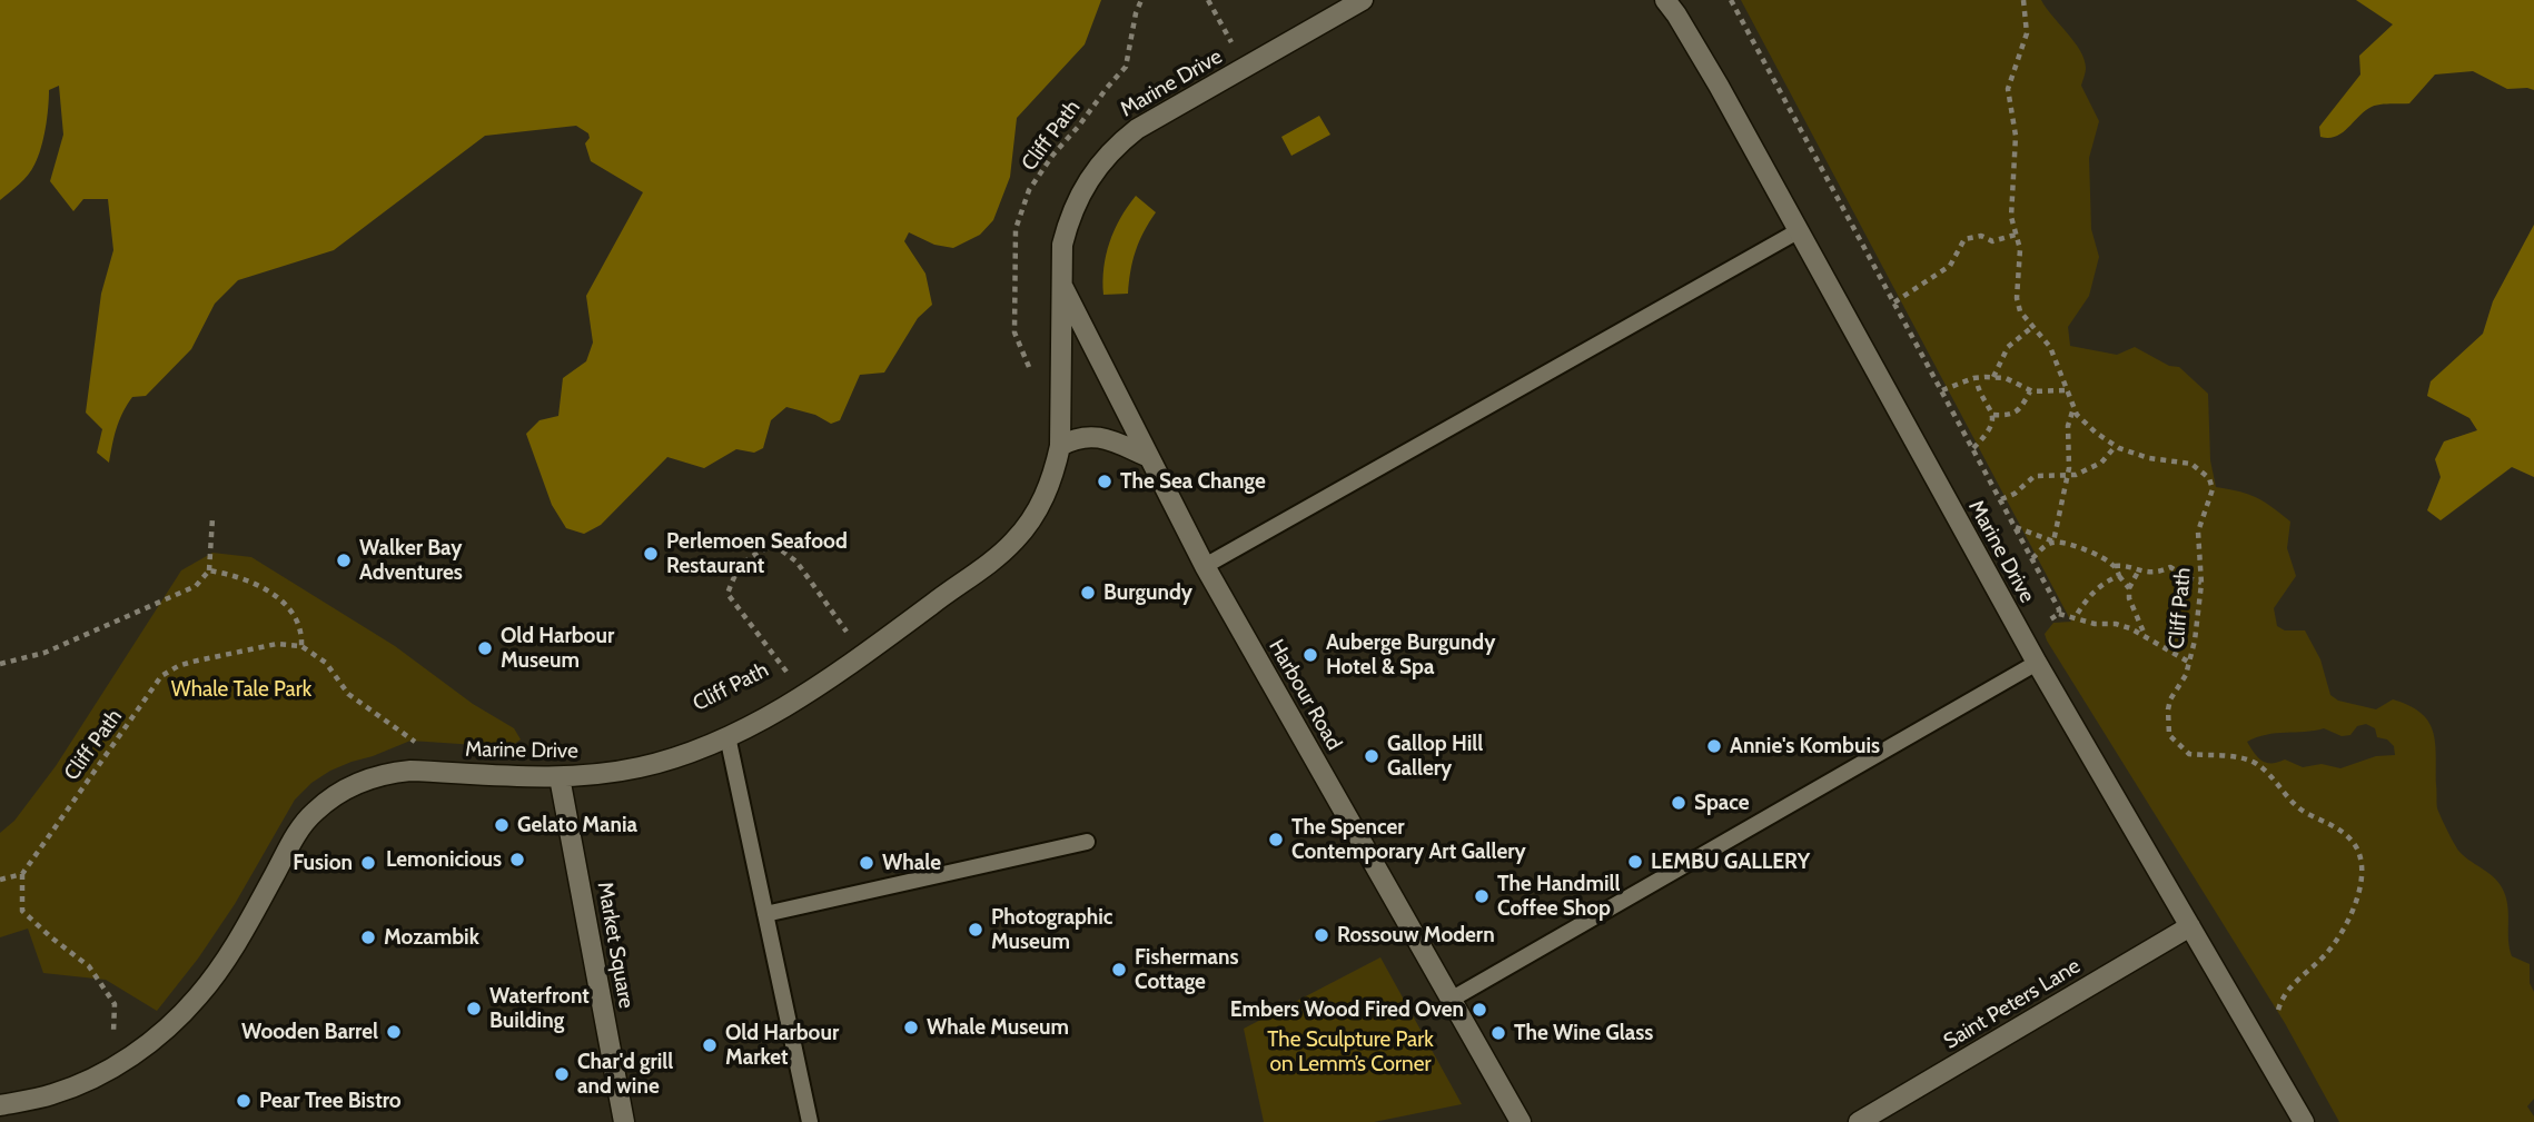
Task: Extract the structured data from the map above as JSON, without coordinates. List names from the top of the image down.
{
  "streets": {
    "street": [
      "Marine Drive",
      "Harbour Road",
      "Market Square",
      "Saint Peters Lane"
    ],
    "path": ["Cliff Path"]
  },
  "crossings": [
    ["Marine Drive", "Harbour Road"],
    ["Marine Drive", "Market Square"],
    ["Marine Drive", "Saint Peters Lane"]
  ],
  "parks": ["Whale Tale Park", "The Sculpture Park on Lemm’s Corner"],
  "places": [
    "The Sea Change",
    "Perlemoen Seafood Restaurant",
    "Walker Bay Adventures",
    "Burgundy",
    "Old Harbour Museum",
    "Auberge Burgundy Hotel & Spa",
    "Annie's Kombuis",
    "Gallop Hill Gallery",
    "Space",
    "Gelato Mania",
    "The Spencer Contemporary Art Gallery",
    "Lemonicious",
    "LEMBU GALLERY",
    "Fusion",
    "Whale",
    "The Handmill Coffee Shop",
    "Photographic Museum",
    "Rossouw Modern",
    "Mozambik",
    "Fishermans Cottage",
    "Waterfront Building",
    "Embers Wood Fired Oven",
    "Whale Museum",
    "Wooden Barrel",
    "The Wine Glass",
    "Old Harbour Market",
    "Char'd grill and wine",
    "Pear Tree Bistro"
  ]
}
